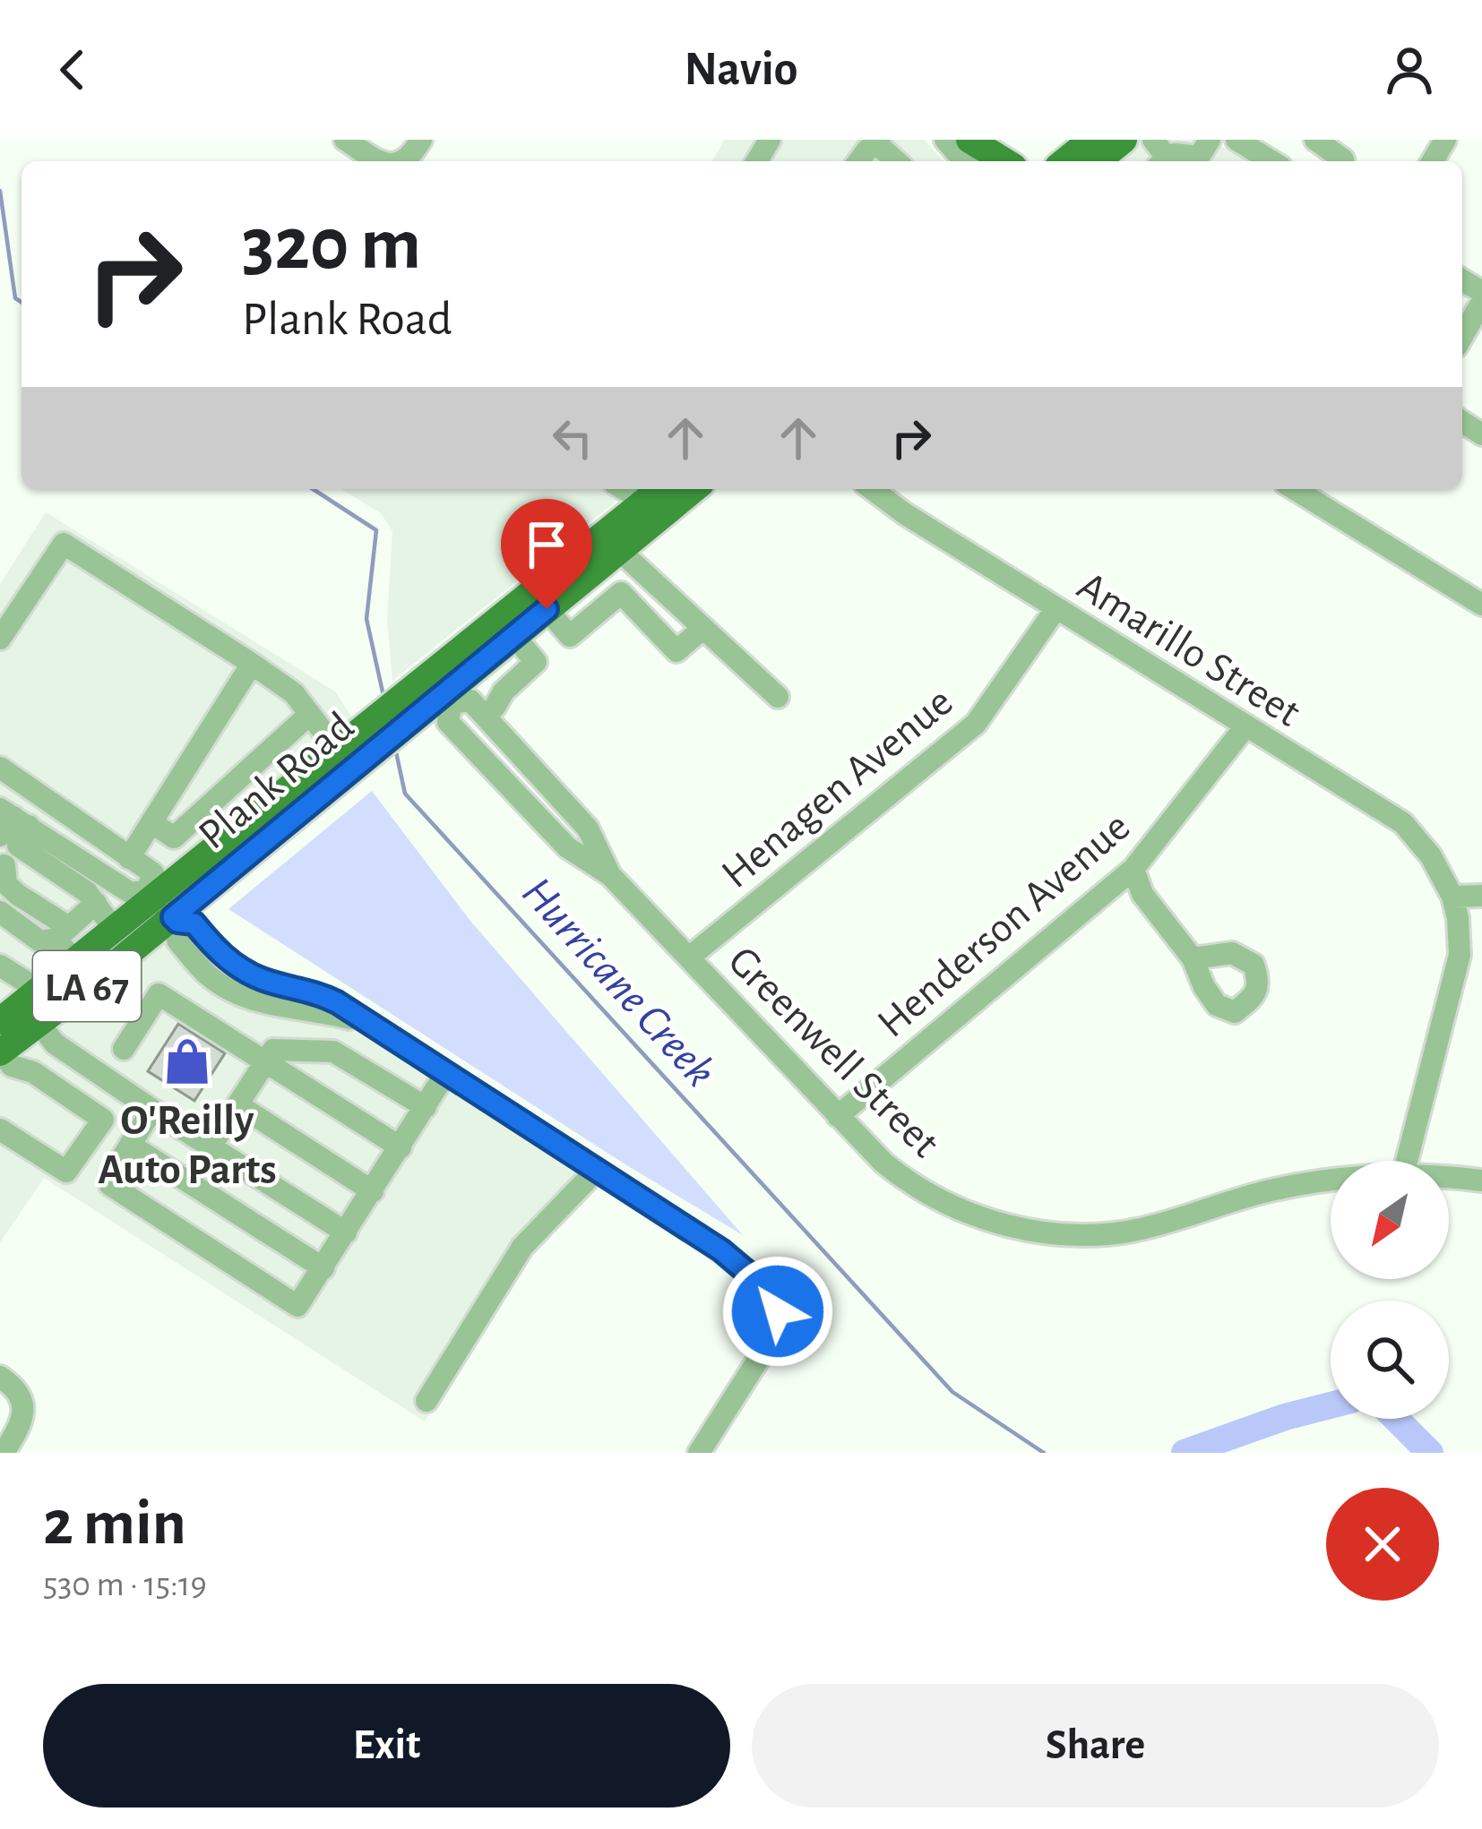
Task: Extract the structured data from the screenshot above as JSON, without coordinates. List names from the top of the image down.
{
  "streets": {
    "main road": ["Plank Road", "LA 67"],
    "street": [
      "Amarillo Street",
      "Henagen Avenue",
      "Henderson Avenue",
      "Greenwell Street"
    ]
  },
  "crossings": [
    ["Amarillo Street", "Henagen Avenue"],
    ["Amarillo Street", "Henderson Avenue"],
    ["Plank Road", "Greenwell Street"],
    ["Henagen Avenue", "Greenwell Street"],
    ["Henderson Avenue", "Greenwell Street"]
  ],
  "water": ["Hurricane Creek"],
  "places": {
    "shop": ["O'Reilly Auto Parts"]
  },
  "north": "bottom left",
  "page": {
    "header": "Navio",
    "turn": ["320 m", "Plank Road"],
    "heading": ["2 min", "530 m · 15:19"],
    "buttons": ["Exit", "Share"]
  }
}
